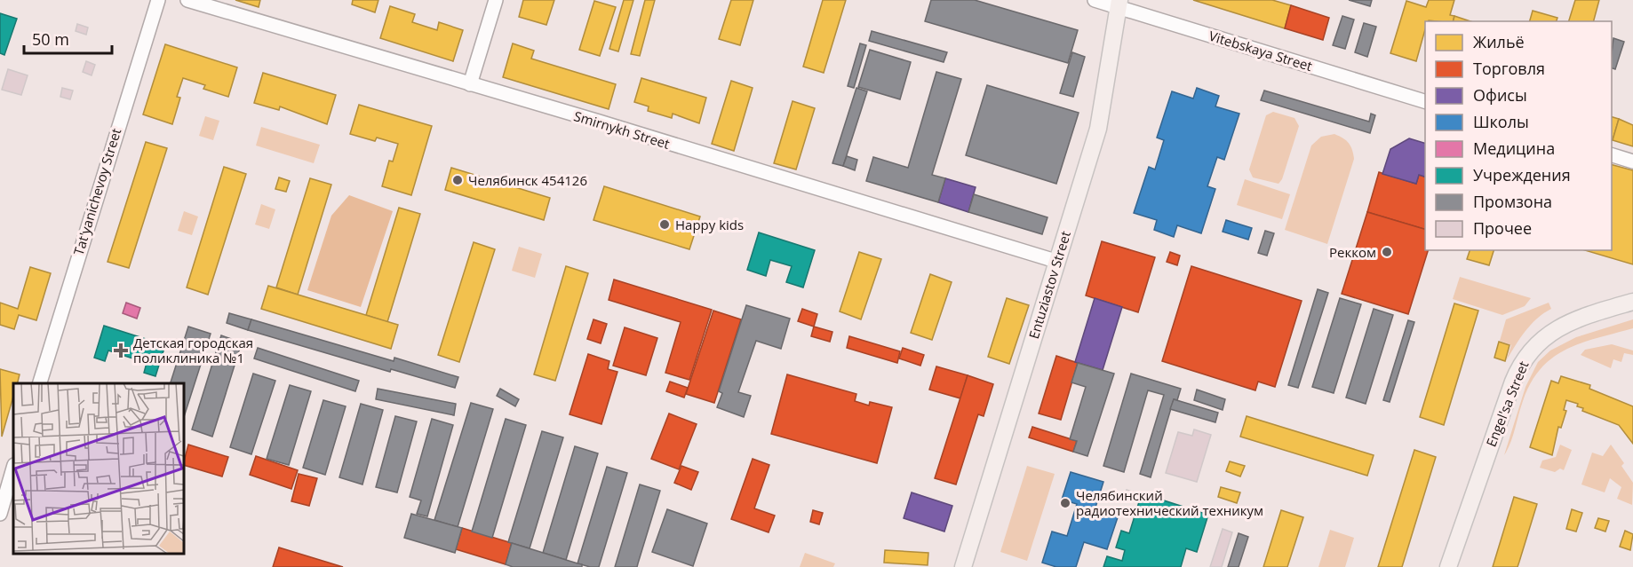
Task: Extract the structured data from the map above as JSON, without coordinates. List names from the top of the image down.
{
  "streets": {
    "main road": ["Entuziastov Street", "Engel'sa Street"],
    "street": ["Vitebskaya Street", "Smirnykh Street", "Tat'yanichevoy Street"]
  },
  "crossings": [
    ["Vitebskaya Street", "Entuziastov Street"],
    ["Smirnykh Street", "Entuziastov Street"]
  ],
  "places": {
    "other": [
      "Челябинск 454126",
      "Happy kids",
      "Рекком",
      "Челябинский радиотехнический техникум"
    ],
    "health": ["Детская городская поликлиника №1"]
  },
  "legend": [
    "Жильё",
    "Торговля",
    "Офисы",
    "Школы",
    "Медицина",
    "Учреждения",
    "Промзона",
    "Прочее"
  ],
  "scale_bar": "50 m"
}
